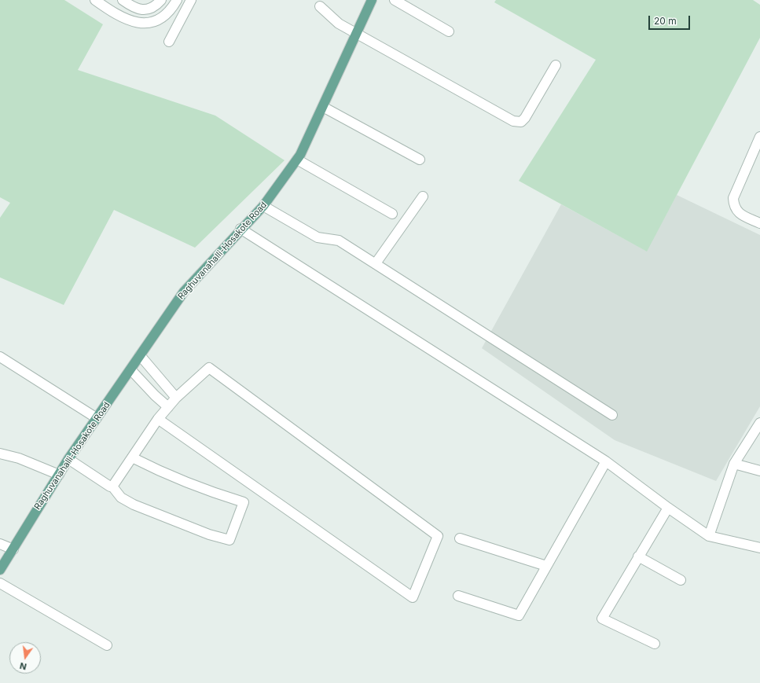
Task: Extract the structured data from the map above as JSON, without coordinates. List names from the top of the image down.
{
  "streets": {
    "main road": ["Raghuvanahalli-Hosakote Road"]
  },
  "scale_bar": "20 m",
  "north": "bottom"
}
